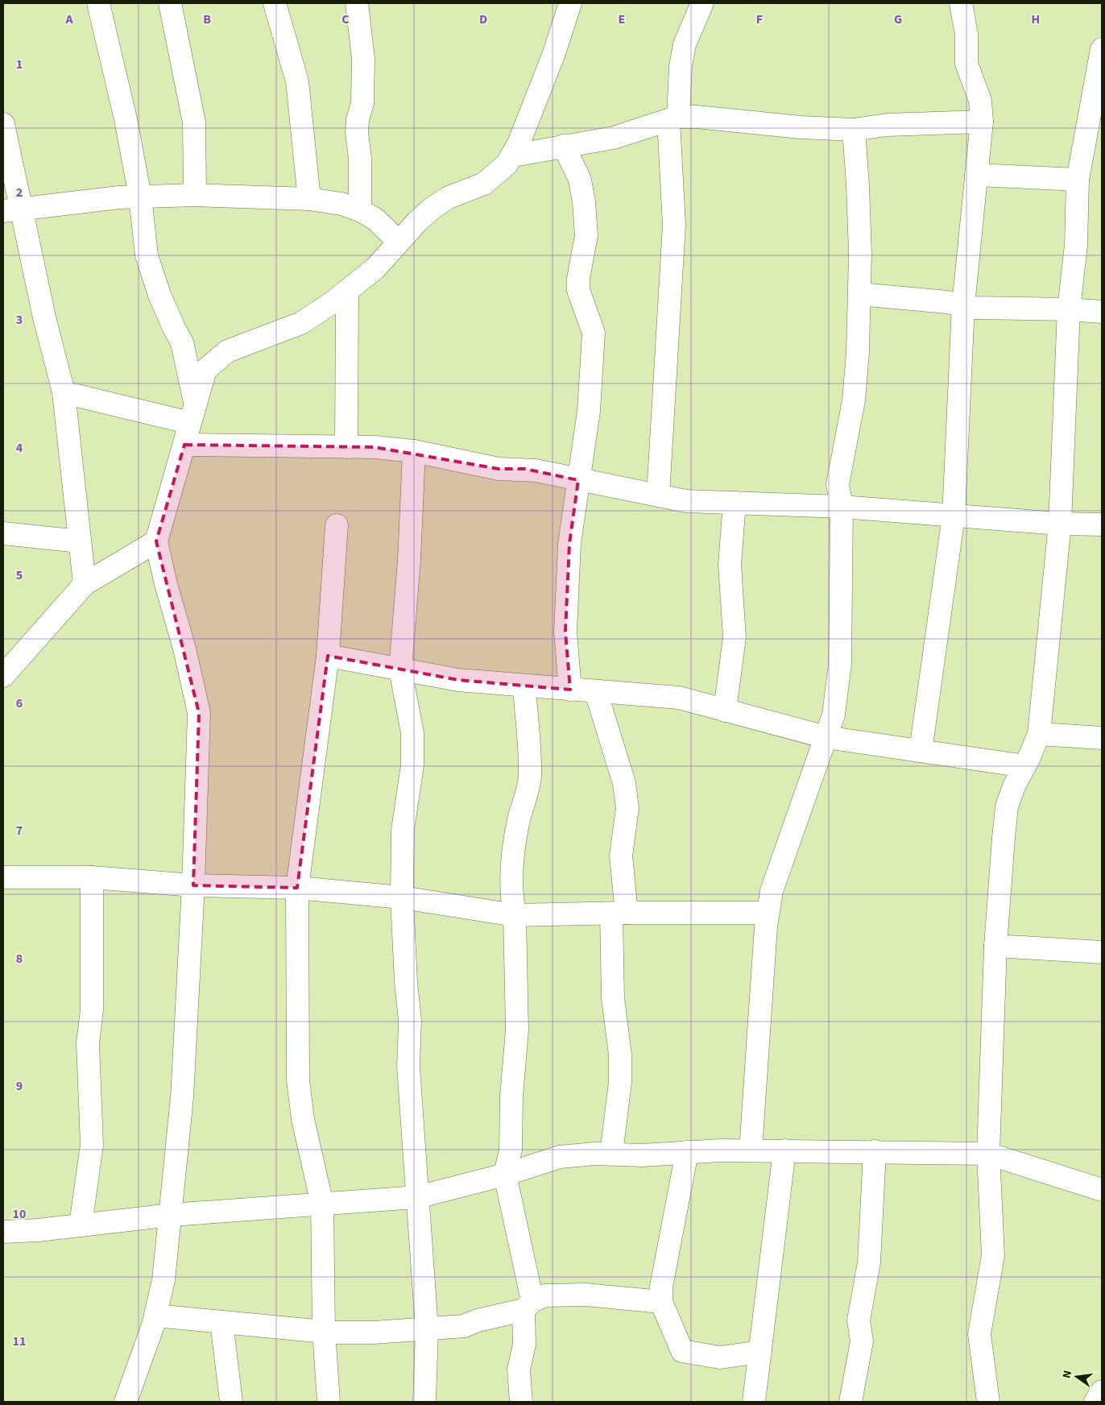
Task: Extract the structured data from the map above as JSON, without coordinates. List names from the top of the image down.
{
  "north": "left",
  "grid": {
    "columns": [
      "A",
      "B",
      "C",
      "D",
      "E",
      "F",
      "G",
      "H"
    ],
    "rows": [
      "1",
      "2",
      "3",
      "4",
      "5",
      "6",
      "7",
      "8",
      "9",
      "10",
      "11"
    ]
  }
}
